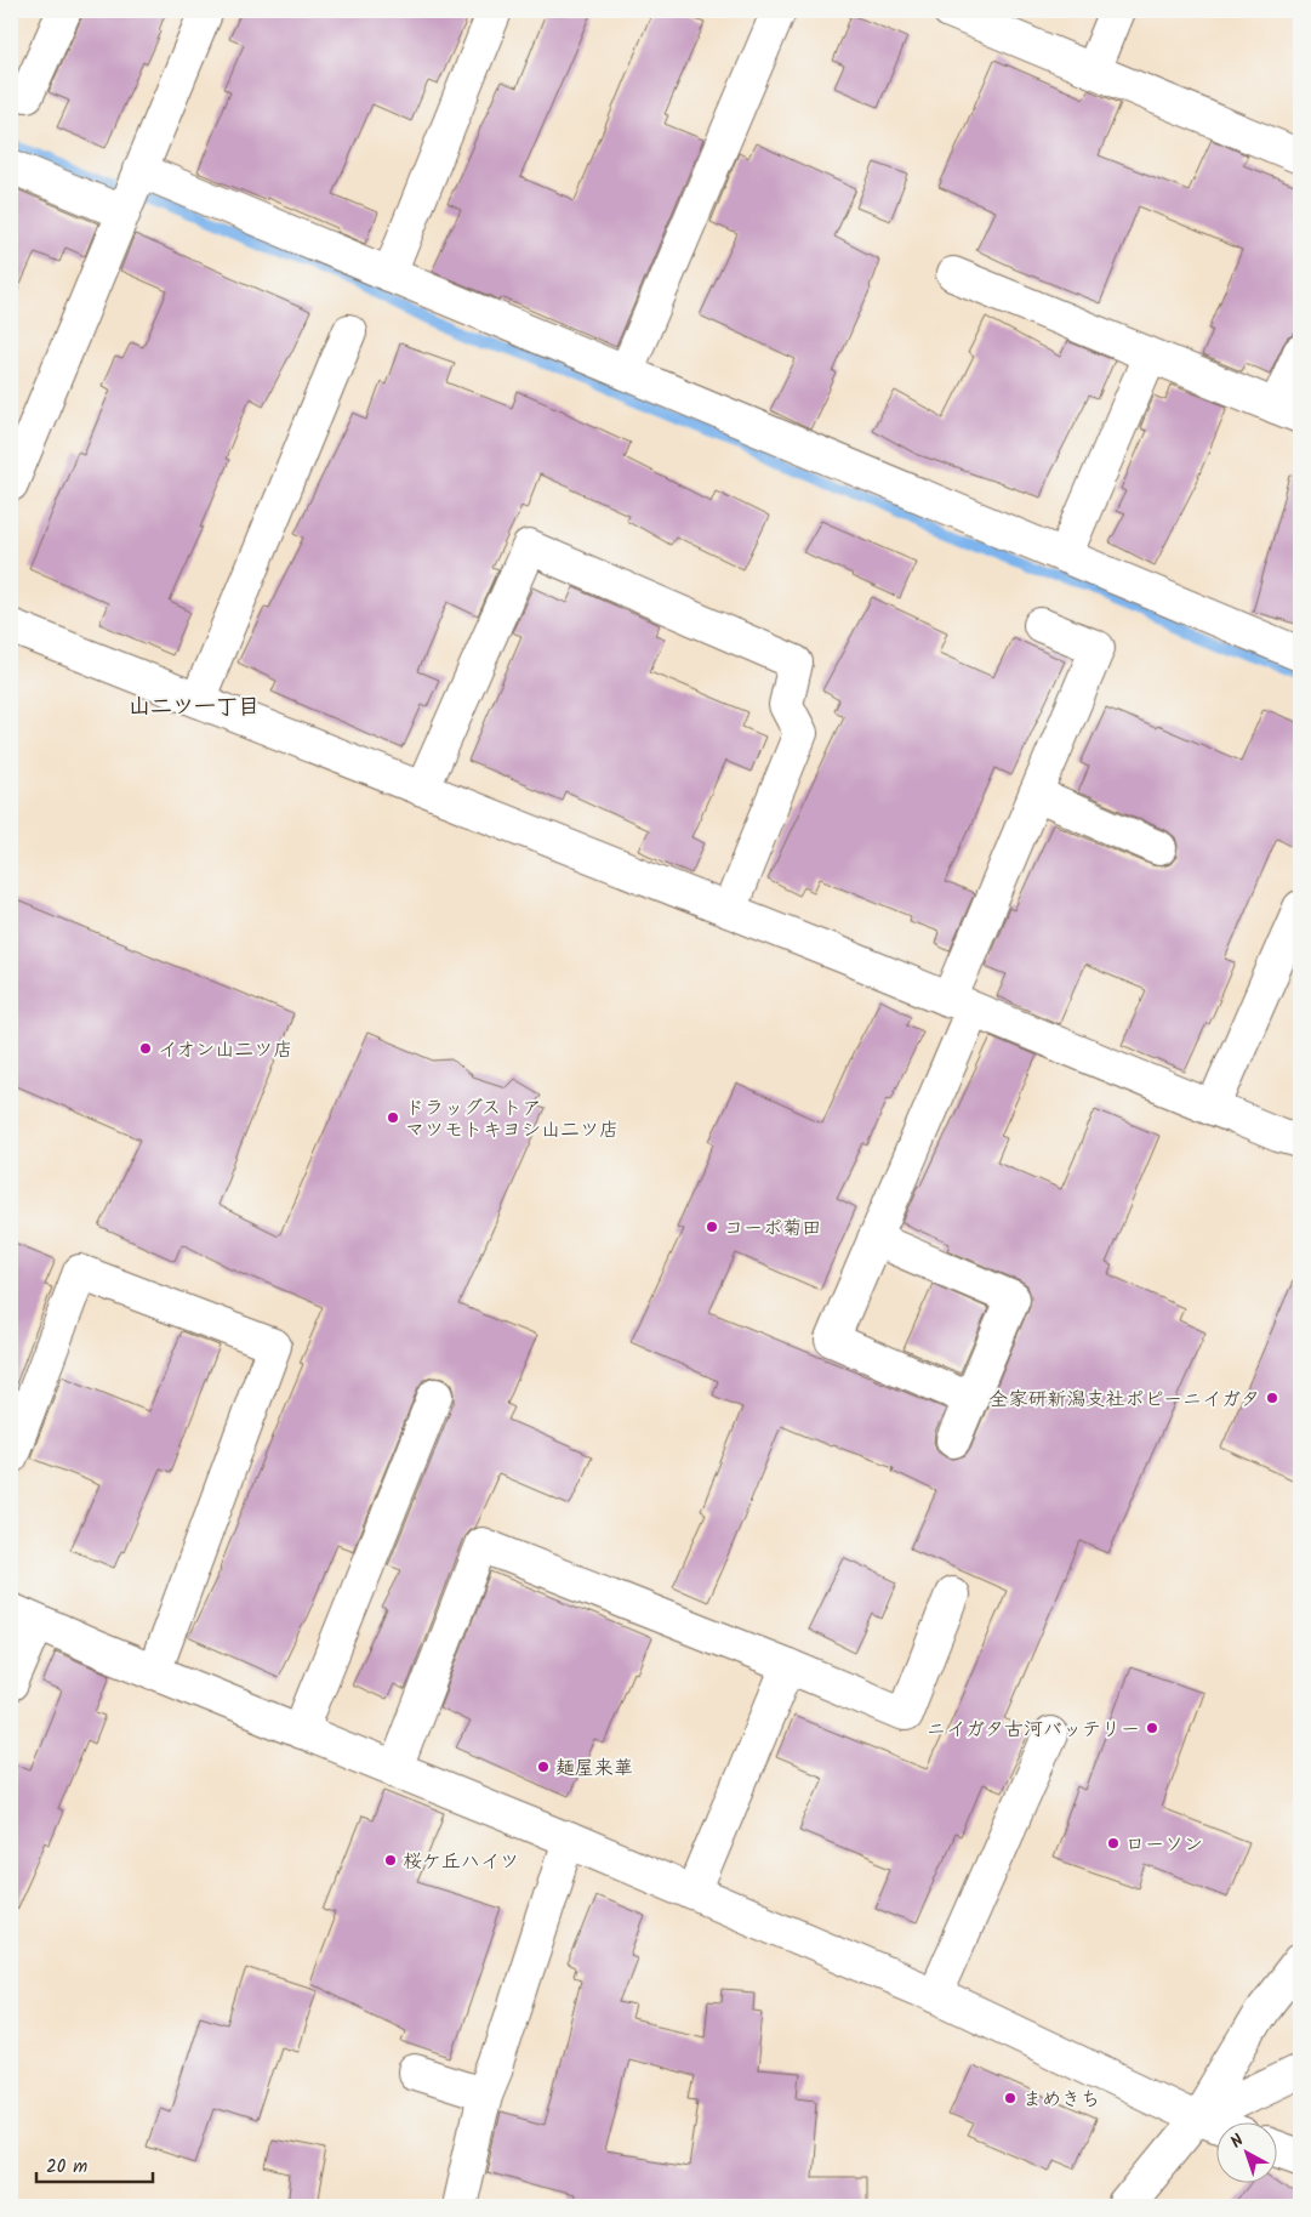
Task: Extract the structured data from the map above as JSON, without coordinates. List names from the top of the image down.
{
  "districts": ["山二ツ一丁目"],
  "places": [
    "イオン山二ツ店",
    "ドラッグストア マツモトキヨシ山二ツ店",
    "コーポ菊田",
    "全家研新潟支社ポピーニイガタ",
    "ニイガタ古河バッテリー",
    "麺屋来華",
    "ローソン",
    "桜ケ丘ハイツ",
    "まめきち"
  ],
  "scale_bar": "20 m",
  "north": "top left"
}
